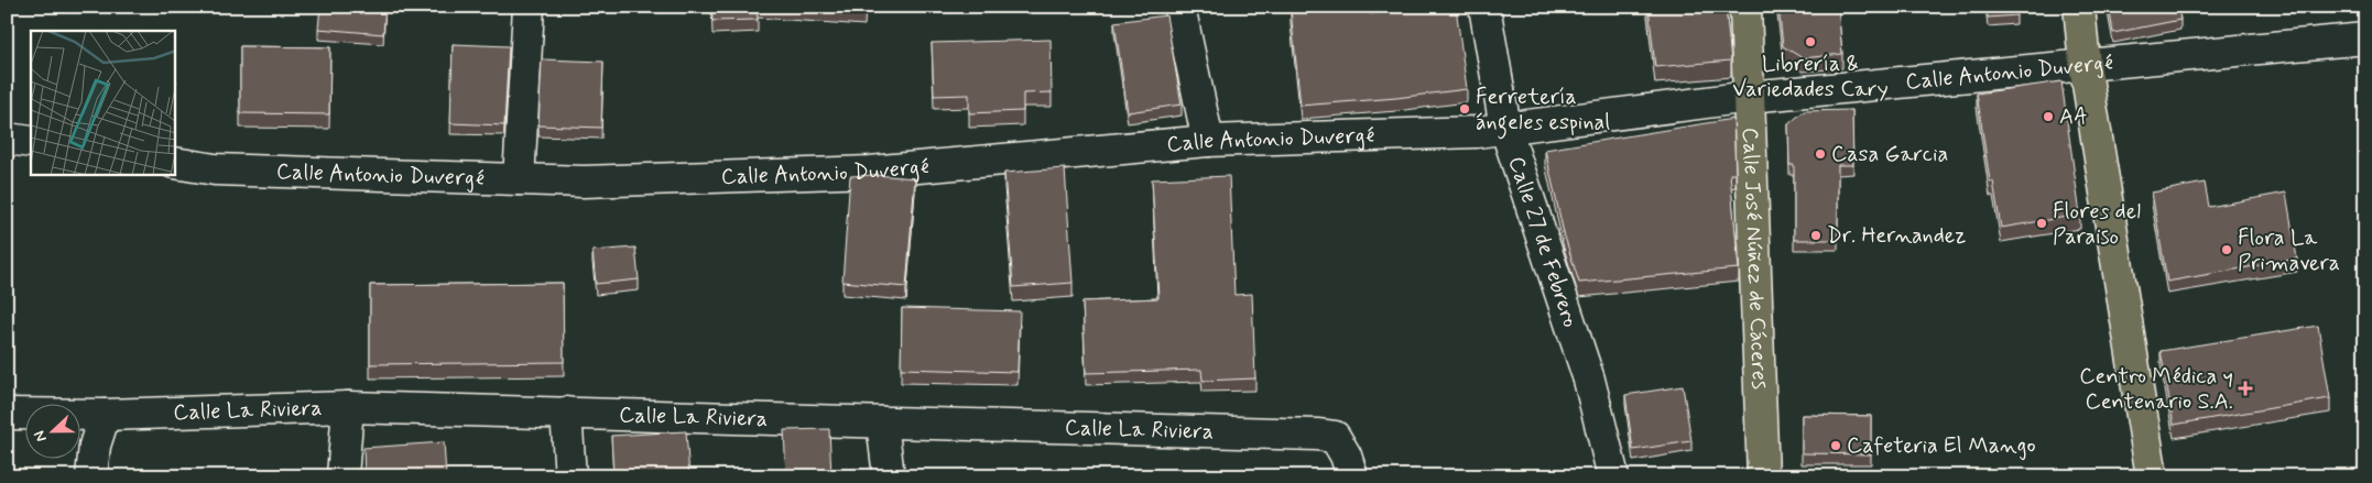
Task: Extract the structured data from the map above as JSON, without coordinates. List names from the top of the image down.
{
  "streets": {
    "main road": ["Calle José Núñez de Cáceres"],
    "street": ["Calle Antonio Duvergé", "Calle 27 de Febrero", "Calle La Riviera"]
  },
  "crossings": [
    ["Calle Antonio Duvergé", "Calle 27 de Febrero"],
    ["Calle Antonio Duvergé", "Calle José Núñez de Cáceres"]
  ],
  "places": {
    "other": [
      "Librería & Variedades Cary",
      "Ferretería ángeles espinal",
      "AA",
      "Casa Garcia",
      "Flores del Paraiso",
      "Dr. Hernandez",
      "Flora La Primavera",
      "Cafeteria El Mango"
    ],
    "health": ["Centro Médica y Centenario S.A."]
  },
  "north": "left"
}
